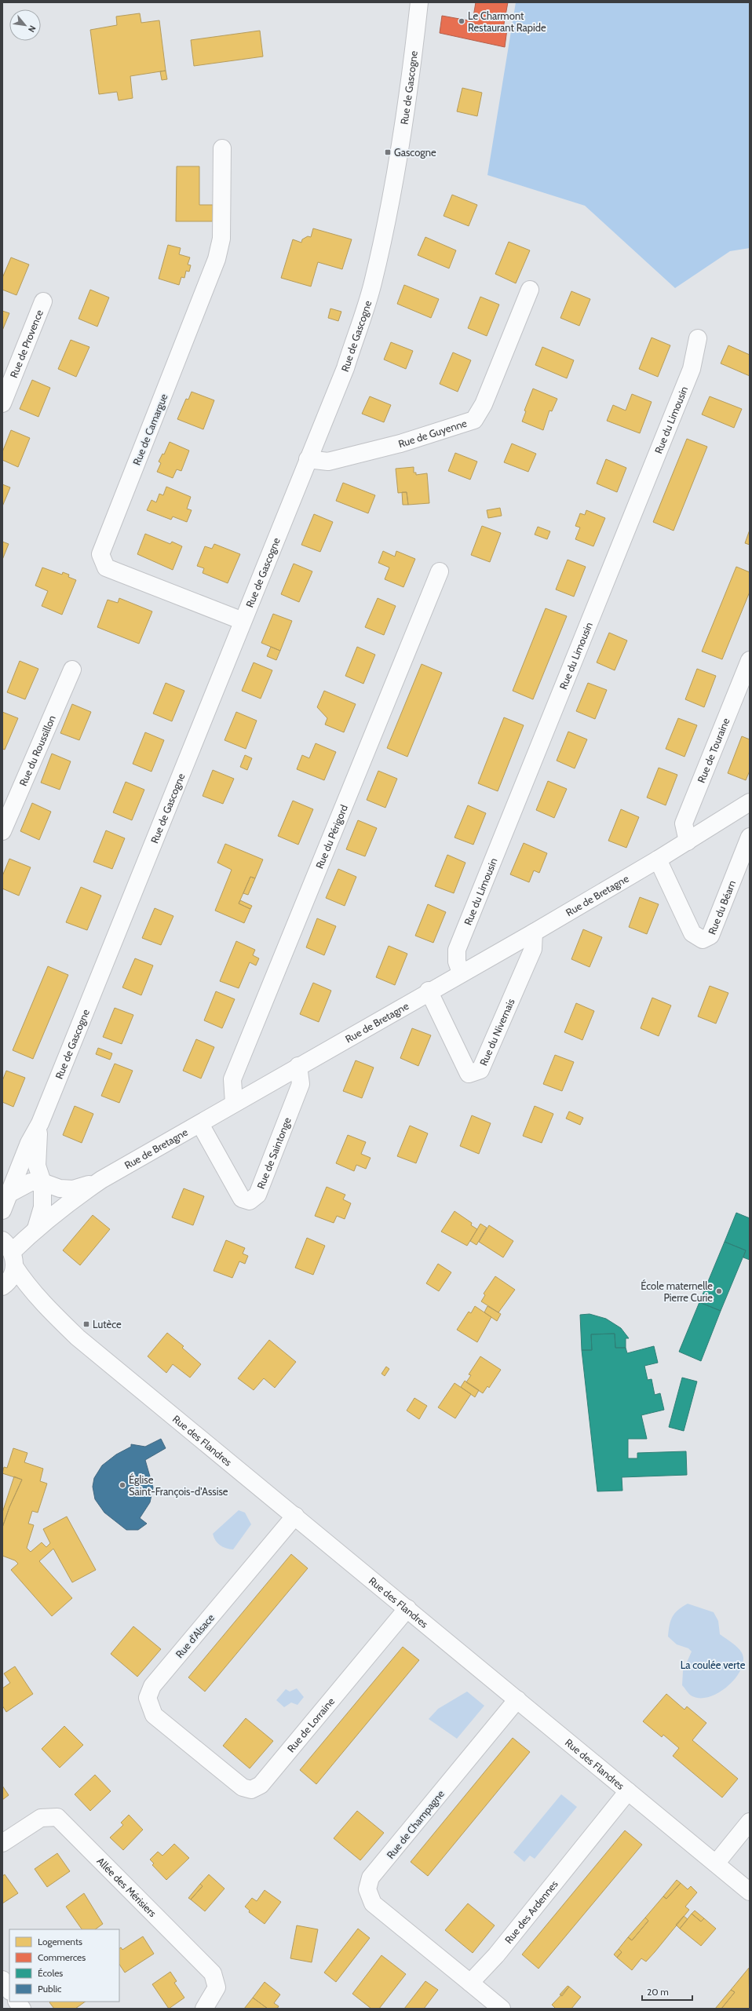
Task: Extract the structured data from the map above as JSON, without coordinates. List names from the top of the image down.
{
  "streets": {
    "street": [
      "Rue de Gascogne",
      "Rue de Provence",
      "Rue du Limousin",
      "Rue de Camargue",
      "Rue de Guyenne",
      "Rue du Roussillon",
      "Rue de Touraine",
      "Rue du Périgord",
      "Rue de Bretagne",
      "Rue du Béarn",
      "Rue du Nivernais",
      "Rue de Saintonge",
      "Rue des Flandres",
      "Rue d'Alsace",
      "Rue de Lorraine",
      "Rue de Champagne",
      "Allée des Mérisiers",
      "Rue des Ardennes"
    ]
  },
  "crossings": [
    ["Rue de Gascogne", "Rue de Camargue"],
    ["Rue de Gascogne", "Rue de Guyenne"],
    ["Rue de Gascogne", "Rue de Bretagne"],
    ["Rue du Limousin", "Rue de Bretagne"],
    ["Rue de Touraine", "Rue de Bretagne"],
    ["Rue du Périgord", "Rue de Bretagne"],
    ["Rue de Bretagne", "Rue du Béarn"],
    ["Rue de Bretagne", "Rue du Nivernais"],
    ["Rue de Bretagne", "Rue de Saintonge"],
    ["Rue de Bretagne", "Rue des Flandres"],
    ["Rue des Flandres", "Rue d'Alsace"],
    ["Rue des Flandres", "Rue de Lorraine"],
    ["Rue des Flandres", "Rue de Champagne"],
    ["Rue des Flandres", "Rue des Ardennes"],
    ["Rue d'Alsace", "Rue de Lorraine"],
    ["Rue de Champagne", "Rue des Ardennes"]
  ],
  "parks": ["La coulée verte"],
  "places": {
    "other": ["Le Charmont Restaurant Rapide", "École maternelle Pierre Curie", "Église Saint-François-d'Assise"],
    "transit": ["Gascogne", "Lutèce"]
  },
  "legend": [
    "Logements",
    "Commerces",
    "Écoles",
    "Public"
  ],
  "scale_bar": "20 m",
  "north": "bottom right"
}
